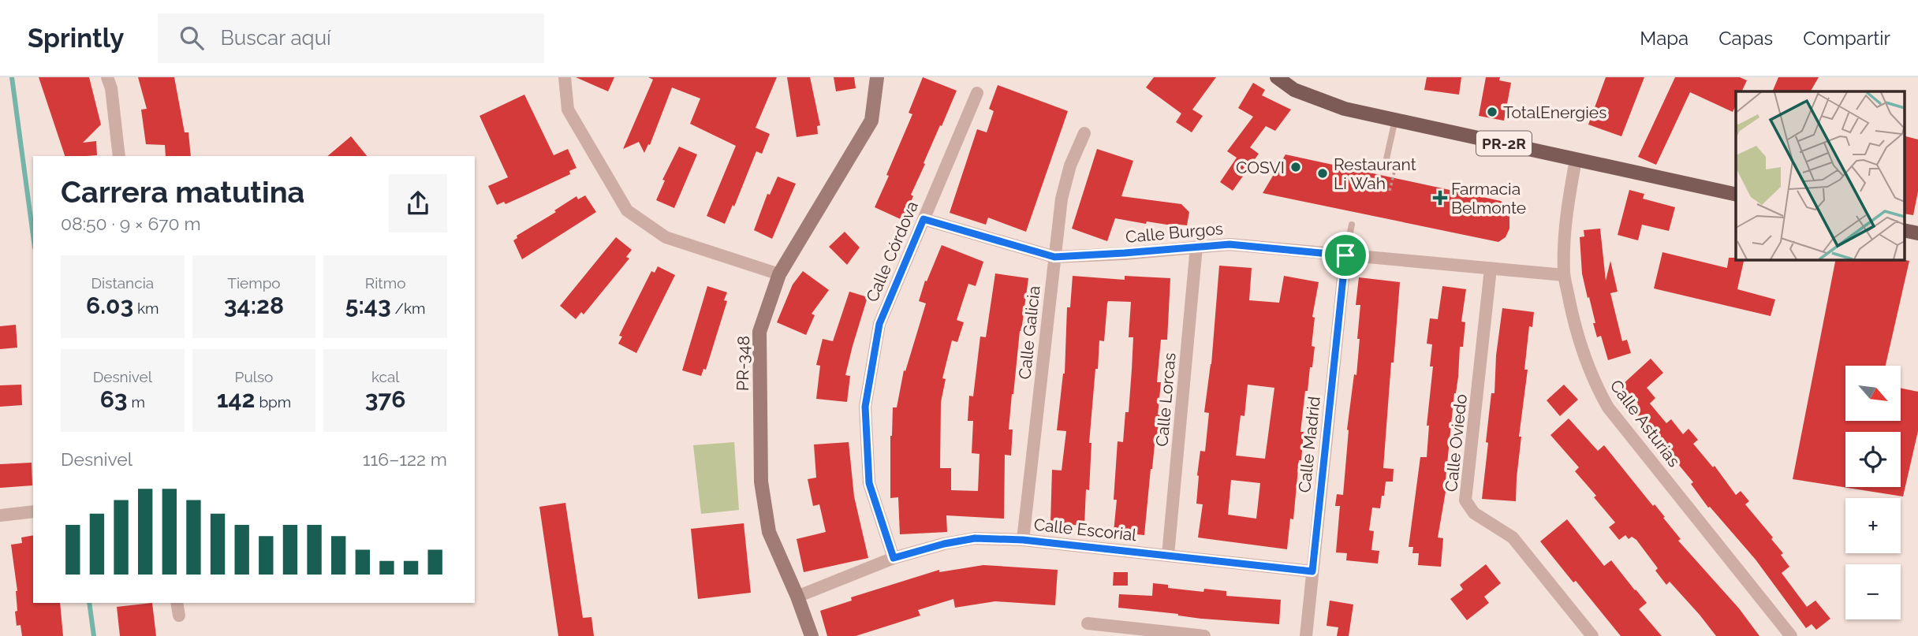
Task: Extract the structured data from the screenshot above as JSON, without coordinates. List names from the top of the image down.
{
  "streets": {
    "main road": ["PR-2R"],
    "street": [
      "Calle Burgos",
      "Calle Córdova",
      "Calle Galicia",
      "PR-348",
      "Calle Lorcas",
      "Calle Asturias",
      "Calle Oviedo",
      "Calle Madrid",
      "Calle Escorial"
    ]
  },
  "crossings": [
    ["PR-2R", "Calle Asturias"],
    ["Calle Burgos", "Calle Córdova"],
    ["Calle Burgos", "Calle Galicia"],
    ["Calle Burgos", "Calle Lorcas"],
    ["Calle Burgos", "Calle Asturias"],
    ["Calle Burgos", "Calle Oviedo"],
    ["Calle Burgos", "Calle Madrid"],
    ["Calle Córdova", "Calle Escorial"],
    ["Calle Galicia", "Calle Escorial"],
    ["PR-348", "Calle Escorial"],
    ["Calle Lorcas", "Calle Escorial"],
    ["Calle Madrid", "Calle Escorial"]
  ],
  "places": {
    "other": ["TotalEnergies", "COSVI", "Restaurant Li Wah"],
    "health": ["Farmacia Belmonte"]
  },
  "north": "bottom right",
  "page": {
    "header": "Sprintly",
    "search": "Buscar aquí",
    "nav": ["Mapa", "Capas", "Compartir"],
    "heading": ["Carrera matutina", "08:50 · 9 × 670 m"],
    "stats": [
      ["Distancia", "6.03 km"],
      ["Tiempo", "34:28"],
      ["Ritmo", "5:43 /km"],
      ["Desnivel", "63 m"],
      ["Pulso", "142 bpm"],
      ["kcal", "376"]
    ],
    "map_buttons": ["+", "−"],
    "chart": ["Desnivel", "116–122 m"]
  }
}
